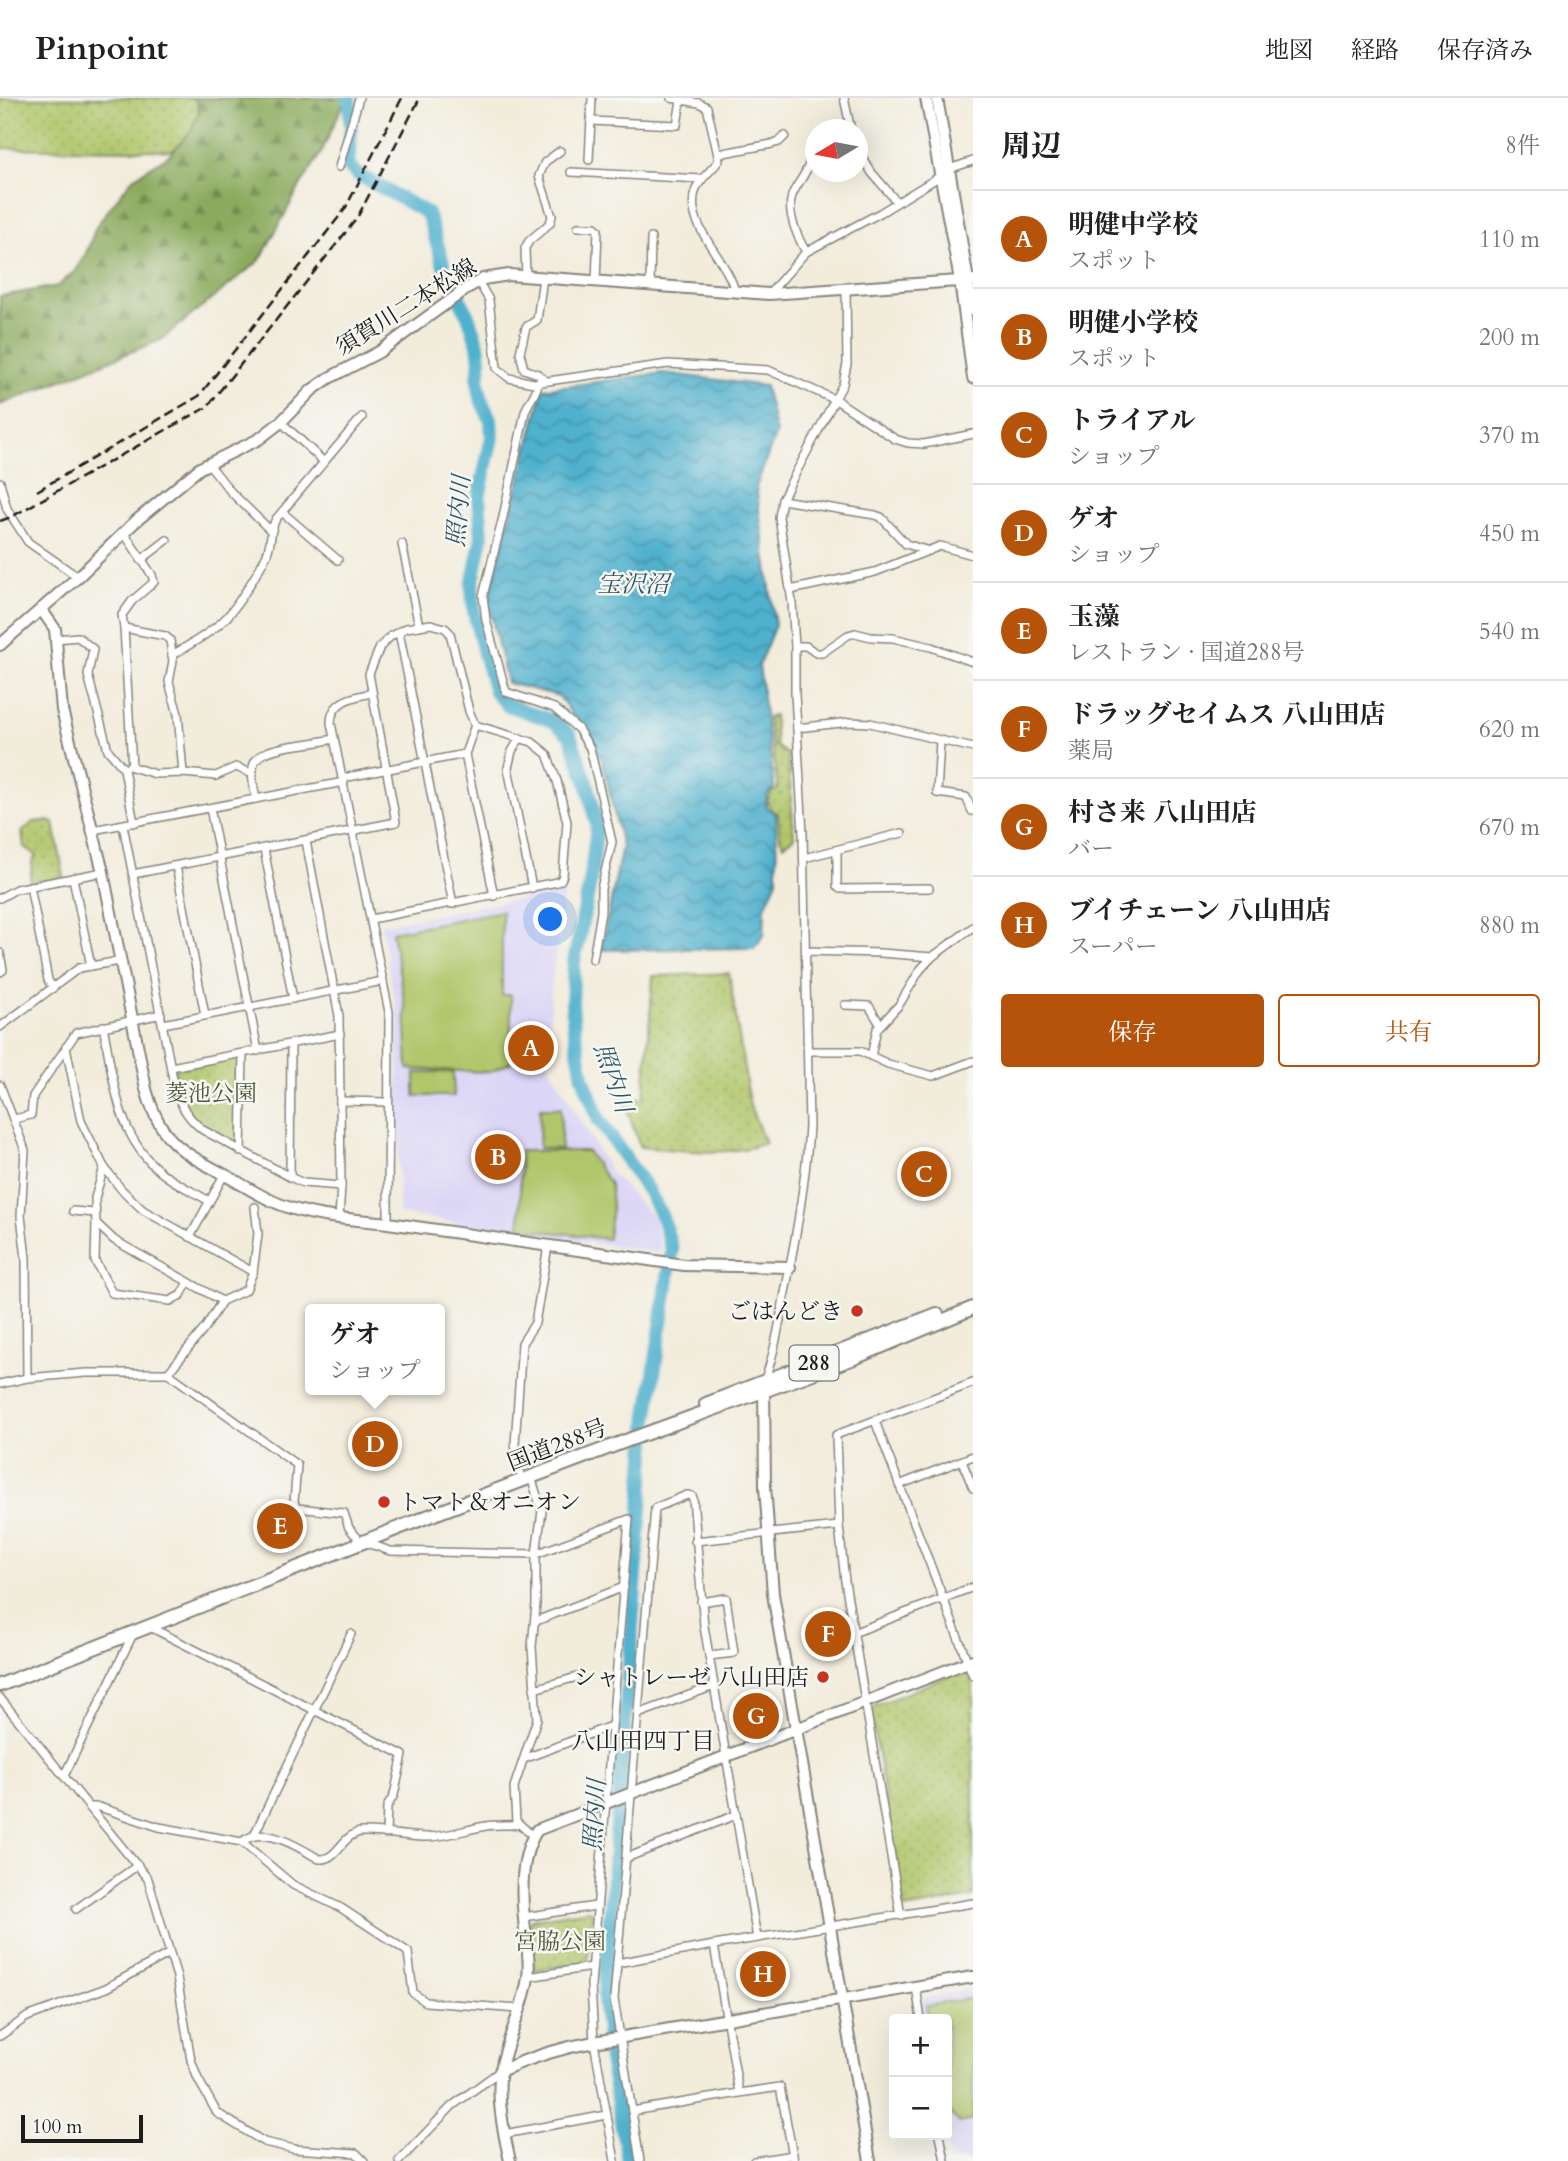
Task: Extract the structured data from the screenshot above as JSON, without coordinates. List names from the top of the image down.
{
  "streets": {
    "highway": ["288", "国道288号"],
    "street": ["須賀川二本松線"]
  },
  "districts": ["八山田四丁目"],
  "water": ["照内川", "宝沢沼"],
  "parks": ["菱池公園", "宮脇公園"],
  "places": ["ごはんどき", "トマト＆オニオン", "シャトレーゼ 八山田店"],
  "scale_bar": "100 m",
  "north": "left",
  "page": {
    "header": "Pinpoint",
    "nav": ["地図", "経路", "保存済み"],
    "heading": ["周辺", "8件"],
    "list": [
      {
        "mark": "A",
        "name": "明健中学校",
        "note": "スポット",
        "value": "110 m"
      },
      {
        "mark": "B",
        "name": "明健小学校",
        "note": "スポット",
        "value": "200 m"
      },
      {
        "mark": "C",
        "name": "トライアル",
        "note": "ショップ",
        "value": "370 m"
      },
      {
        "mark": "D",
        "name": "ゲオ",
        "note": "ショップ",
        "value": "450 m"
      },
      {
        "mark": "E",
        "name": "玉藻",
        "note": "レストラン · 国道288号",
        "value": "540 m"
      },
      {
        "mark": "F",
        "name": "ドラッグセイムス 八山田店",
        "note": "薬局",
        "value": "620 m"
      },
      {
        "mark": "G",
        "name": "村さ来 八山田店",
        "note": "バー",
        "value": "670 m"
      },
      {
        "mark": "H",
        "name": "ブイチェーン 八山田店",
        "note": "スーパー",
        "value": "880 m"
      }
    ],
    "buttons": ["保存", "共有"],
    "pins": [
      "A",
      "B",
      "C",
      "D",
      "E",
      "F",
      "G",
      "H"
    ],
    "popup": ["ゲオ", "ショップ"],
    "map_buttons": ["+", "−"],
    "scale": "100 m"
  }
}
